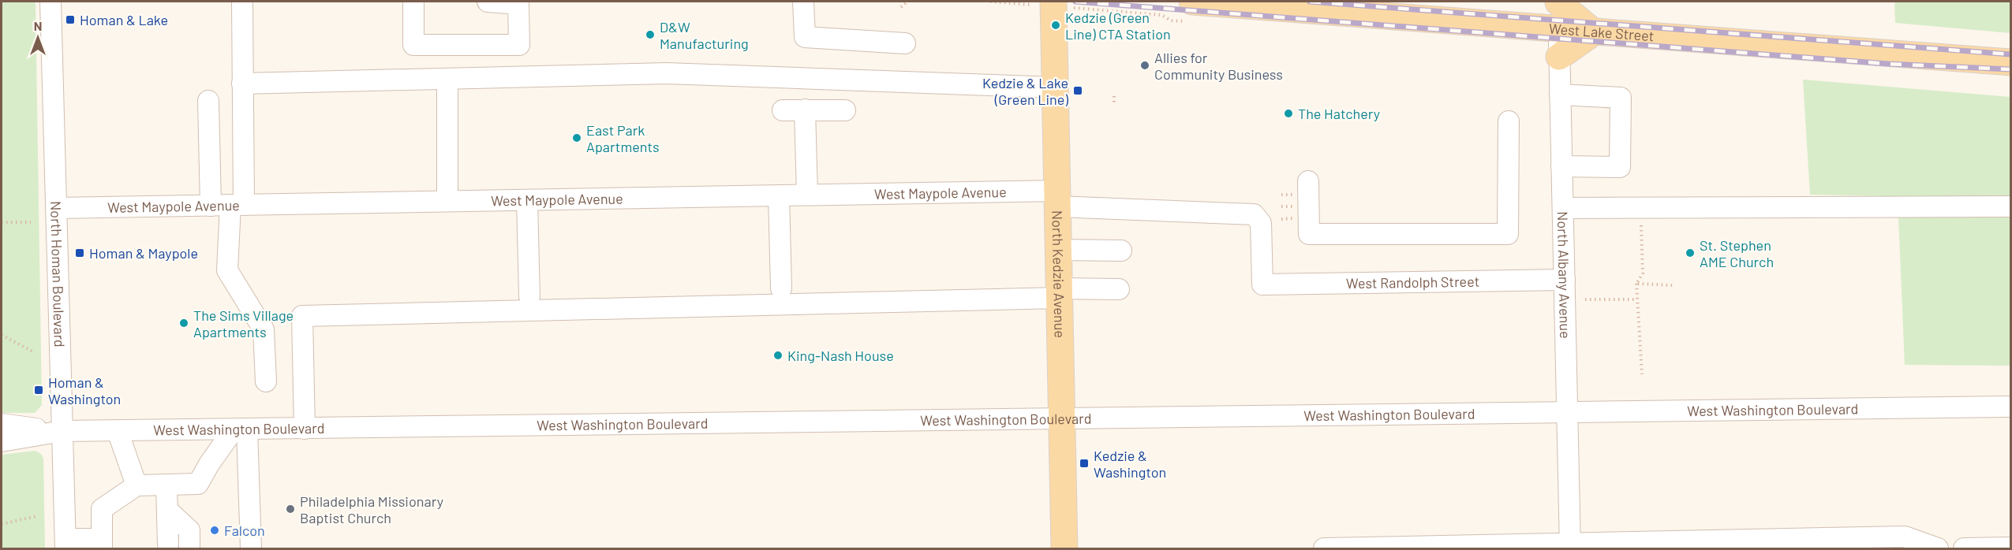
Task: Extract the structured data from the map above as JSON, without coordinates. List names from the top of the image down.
{
  "streets": {
    "main road": ["West Lake Street", "North Kedzie Avenue"],
    "street": [
      "West Maypole Avenue",
      "North Homan Boulevard",
      "North Albany Avenue",
      "West Randolph Street",
      "West Washington Boulevard"
    ]
  },
  "crossings": [
    ["West Lake Street", "North Albany Avenue"],
    ["West Maypole Avenue", "North Homan Boulevard"],
    ["West Maypole Avenue", "North Kedzie Avenue"],
    ["West Maypole Avenue", "West Randolph Street"],
    ["North Homan Boulevard", "West Washington Boulevard"],
    ["North Kedzie Avenue", "West Washington Boulevard"],
    ["North Albany Avenue", "West Randolph Street"],
    ["North Albany Avenue", "West Washington Boulevard"]
  ],
  "places": {
    "transit": [
      "Homan & Lake",
      "Kedzie & Lake (Green Line)",
      "Homan & Maypole",
      "Homan & Washington",
      "Kedzie & Washington"
    ],
    "other": [
      "Kedzie (Green Line) CTA Station",
      "D&W Manufacturing",
      "Allies for Community Business",
      "The Hatchery",
      "East Park Apartments",
      "St. Stephen AME Church",
      "The Sims Village Apartments",
      "King-Nash House",
      "Philadelphia Missionary Baptist Church",
      "Falcon"
    ]
  },
  "north": "top"
}
